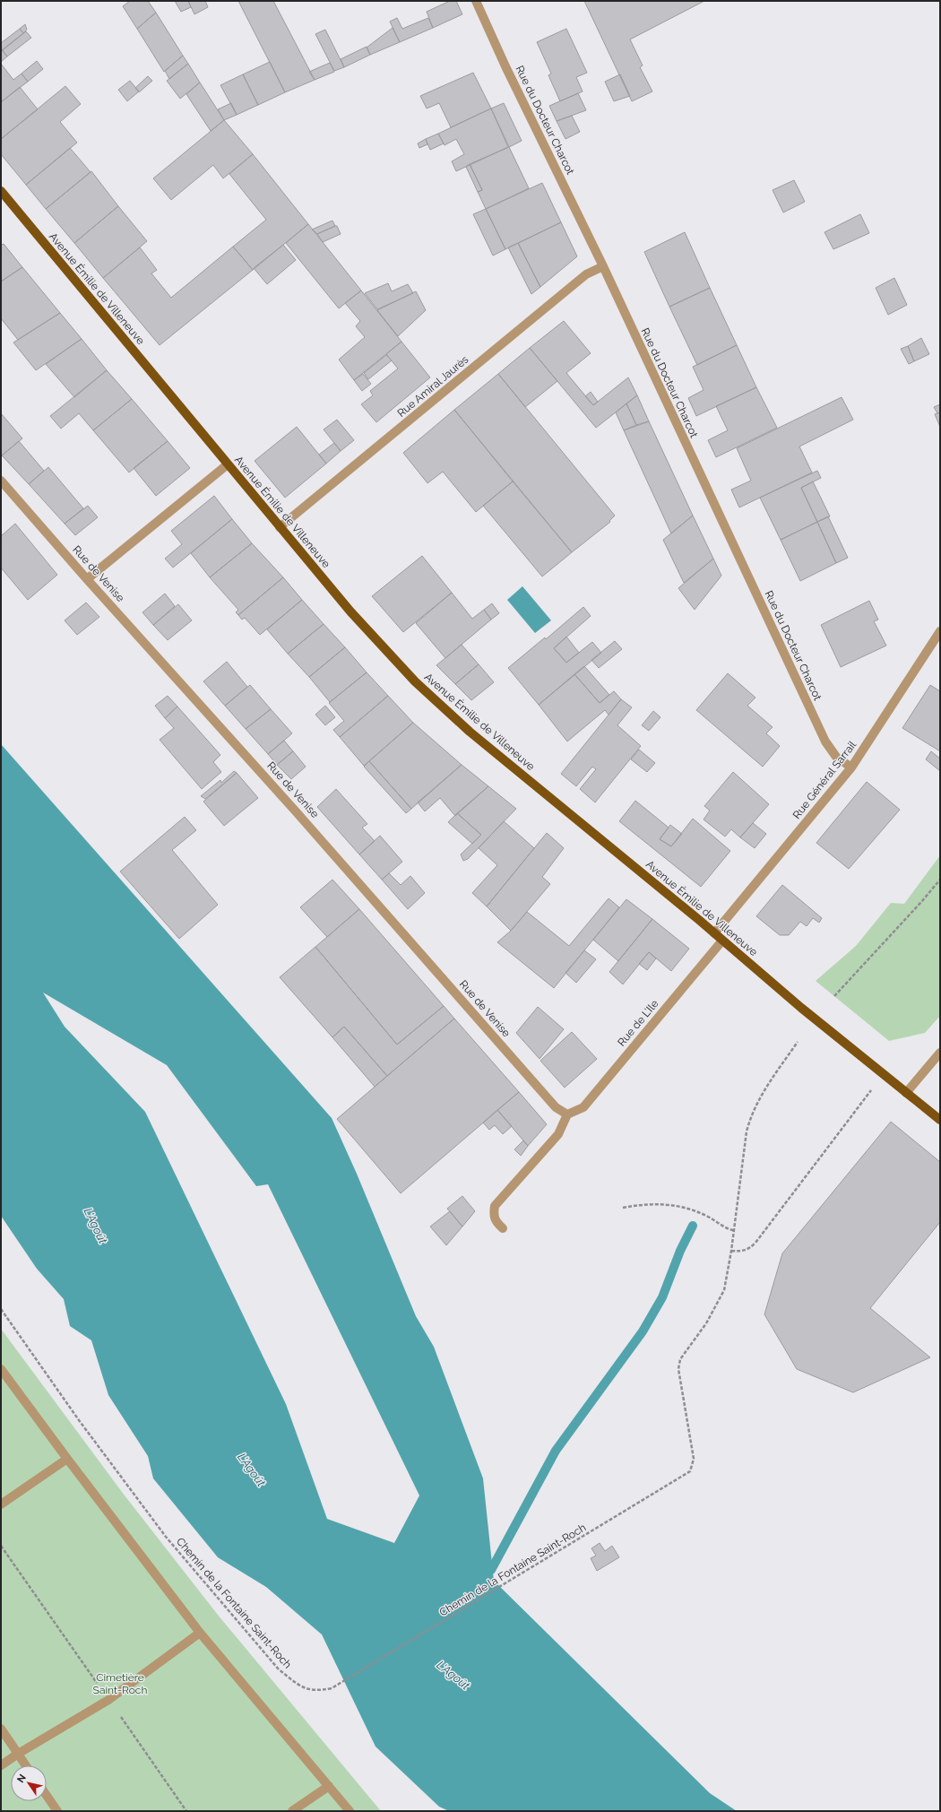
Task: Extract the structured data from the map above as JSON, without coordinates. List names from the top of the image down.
{
  "streets": {
    "main road": ["Avenue Émilie de Villeneuve"],
    "street": [
      "Rue du Docteur Charcot",
      "Rue Amiral Jaurès",
      "Rue de Venise",
      "Rue Général Sarrail",
      "Rue de L’Ile"
    ],
    "path": ["Chemin de la Fontaine Saint-Roch"]
  },
  "crossings": [
    ["Rue du Docteur Charcot", "Rue Amiral Jaurès"],
    ["Rue du Docteur Charcot", "Rue Général Sarrail"],
    ["Avenue Émilie de Villeneuve", "Rue Amiral Jaurès"],
    ["Avenue Émilie de Villeneuve", "Rue Général Sarrail"],
    ["Avenue Émilie de Villeneuve", "Rue de L’Ile"],
    ["Rue de Venise", "Rue de L’Ile"]
  ],
  "water": ["L'Agoût"],
  "parks": ["Cimetière Saint-Roch"],
  "north": "top left"
}
